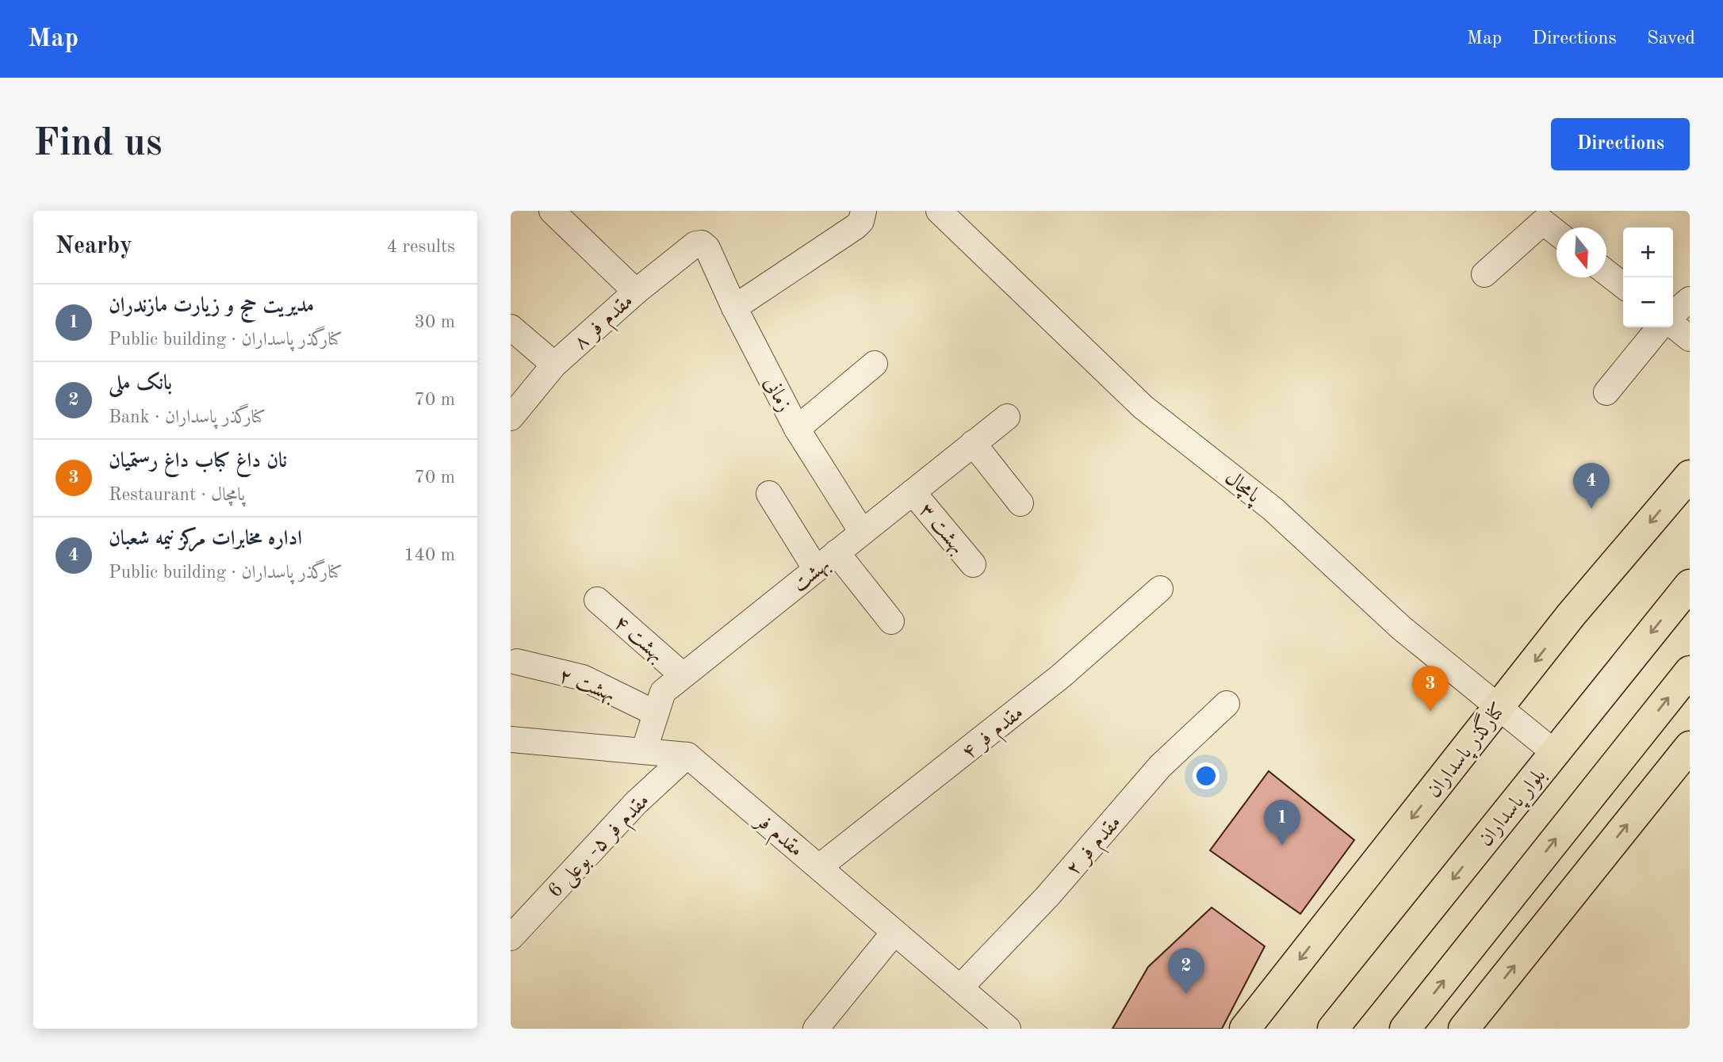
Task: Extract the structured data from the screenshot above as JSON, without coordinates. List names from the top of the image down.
{
  "streets": {
    "main road": ["کنارگذر پاسداران", "بلوار پاسداران"],
    "street": [
      "مقدم فر ۸",
      "زمانی",
      "پامچال",
      "بهشت ۳",
      "بهشت",
      "بهشت ۴",
      "بهشت ۲",
      "مقدم فر ۴",
      "مقدم فر",
      "مقدم فر ۵- بوعلی 6",
      "مقدم فر ۲"
    ]
  },
  "crossings": [
    ["مقدم فر ۸", "زمانی"],
    ["زمانی", "بهشت"],
    ["پامچال", "کنارگذر پاسداران"],
    ["پامچال", "بلوار پاسداران"],
    ["بهشت ۳", "بهشت"],
    ["بهشت", "بهشت ۴"],
    ["بهشت", "بهشت ۲"],
    ["مقدم فر ۴", "مقدم فر"],
    ["مقدم فر", "مقدم فر ۵- بوعلی 6"],
    ["مقدم فر", "مقدم فر ۲"]
  ],
  "north": "bottom",
  "page": {
    "header": "Map",
    "nav": ["Map", "Directions", "Saved"],
    "buttons": "Directions",
    "title": "Find us",
    "heading": ["Nearby", "4 results"],
    "map_buttons": ["+", "−"],
    "list": [
      {
        "mark": "1",
        "name": "مدیریت حج و زیارت مازندران",
        "note": "Public building · کنارگذر پاسداران",
        "value": "30 m"
      },
      {
        "mark": "2",
        "name": "بانک ملی",
        "note": "Bank · کنارگذر پاسداران",
        "value": "70 m"
      },
      {
        "mark": "3",
        "name": "نان داغ کباب داغ رستمیان",
        "note": "Restaurant · پامچال",
        "value": "70 m"
      },
      {
        "mark": "4",
        "name": "اداره مخابرات مرکز نیمه شعبان",
        "note": "Public building · کنارگذر پاسداران",
        "value": "140 m"
      }
    ],
    "pins": [
      "4",
      "3",
      "1",
      "2"
    ]
  }
}
